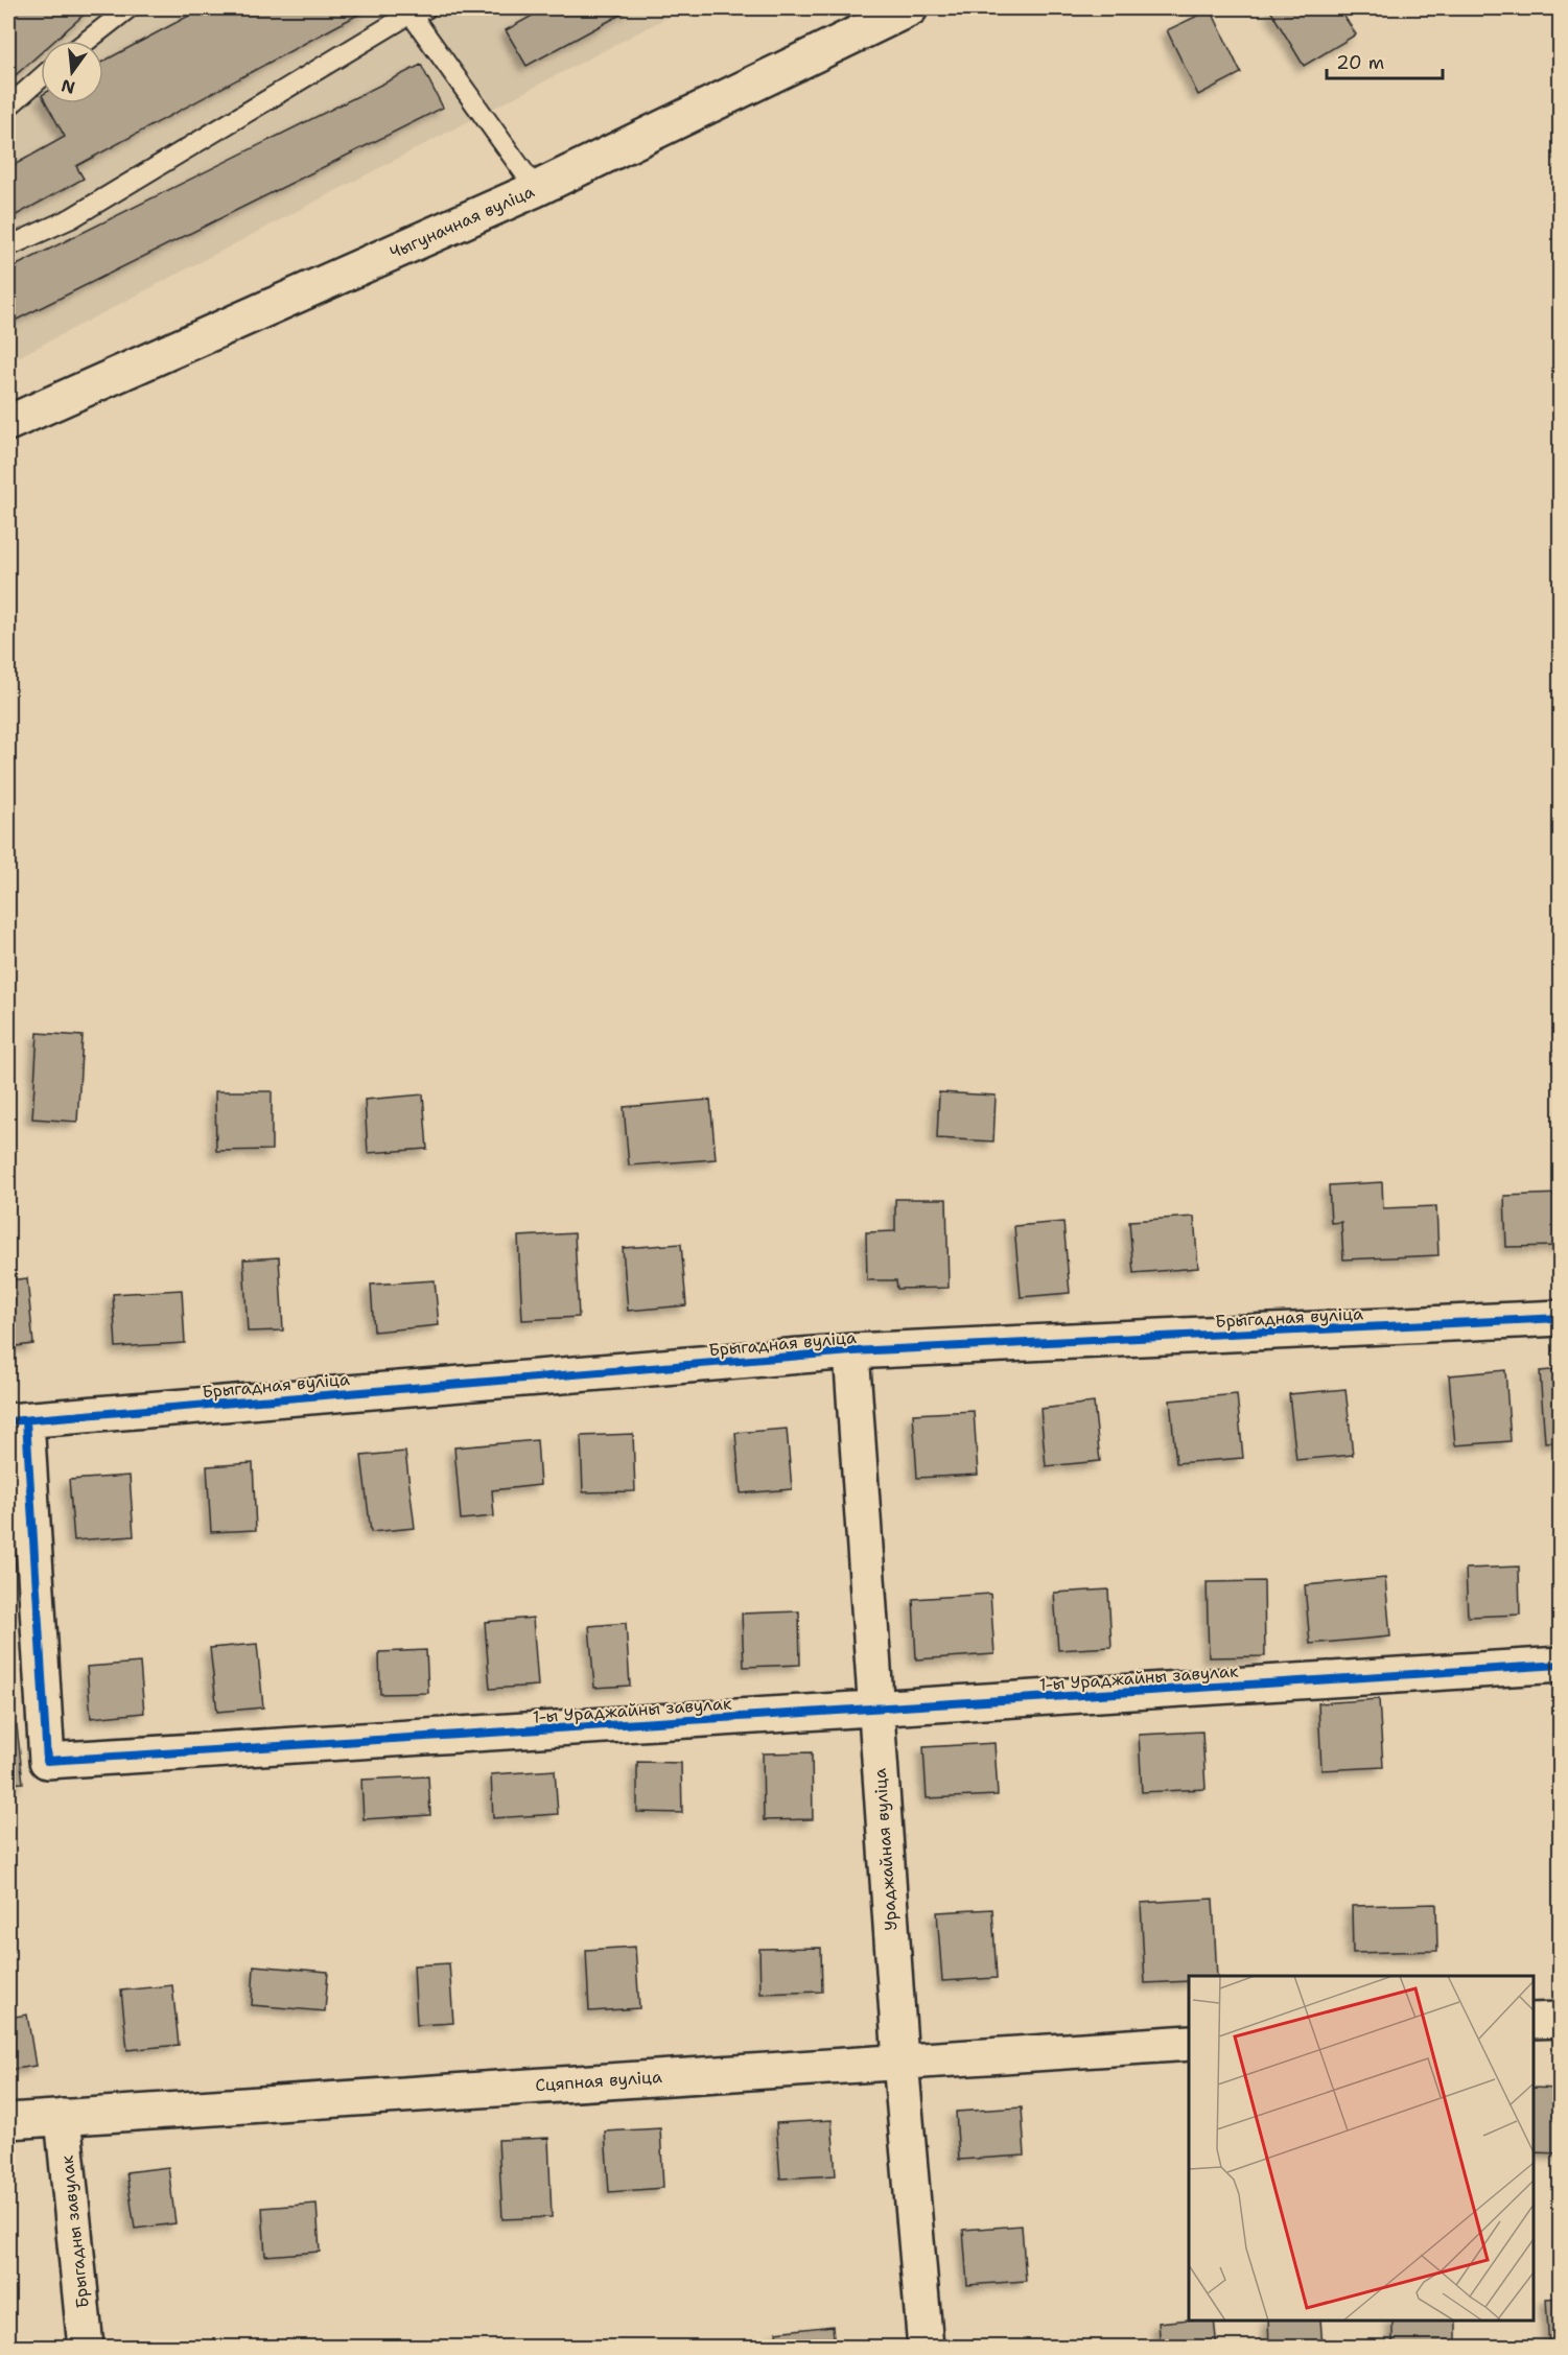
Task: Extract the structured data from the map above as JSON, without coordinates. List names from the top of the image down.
{
  "streets": {
    "street": [
      "Чыгуначная вуліца",
      "Брыгадная вуліца",
      "1-ы Ураджайны завулак",
      "Ураджайная вуліца",
      "Сцяпная вуліца",
      "Брыгадны завулак"
    ]
  },
  "crossings": [
    ["Брыгадная вуліца", "1-ы Ураджайны завулак"],
    ["Брыгадная вуліца", "Ураджайная вуліца"],
    ["1-ы Ураджайны завулак", "Ураджайная вуліца"],
    ["Ураджайная вуліца", "Сцяпная вуліца"],
    ["Сцяпная вуліца", "Брыгадны завулак"]
  ],
  "scale_bar": "20 m",
  "north": "bottom"
}
